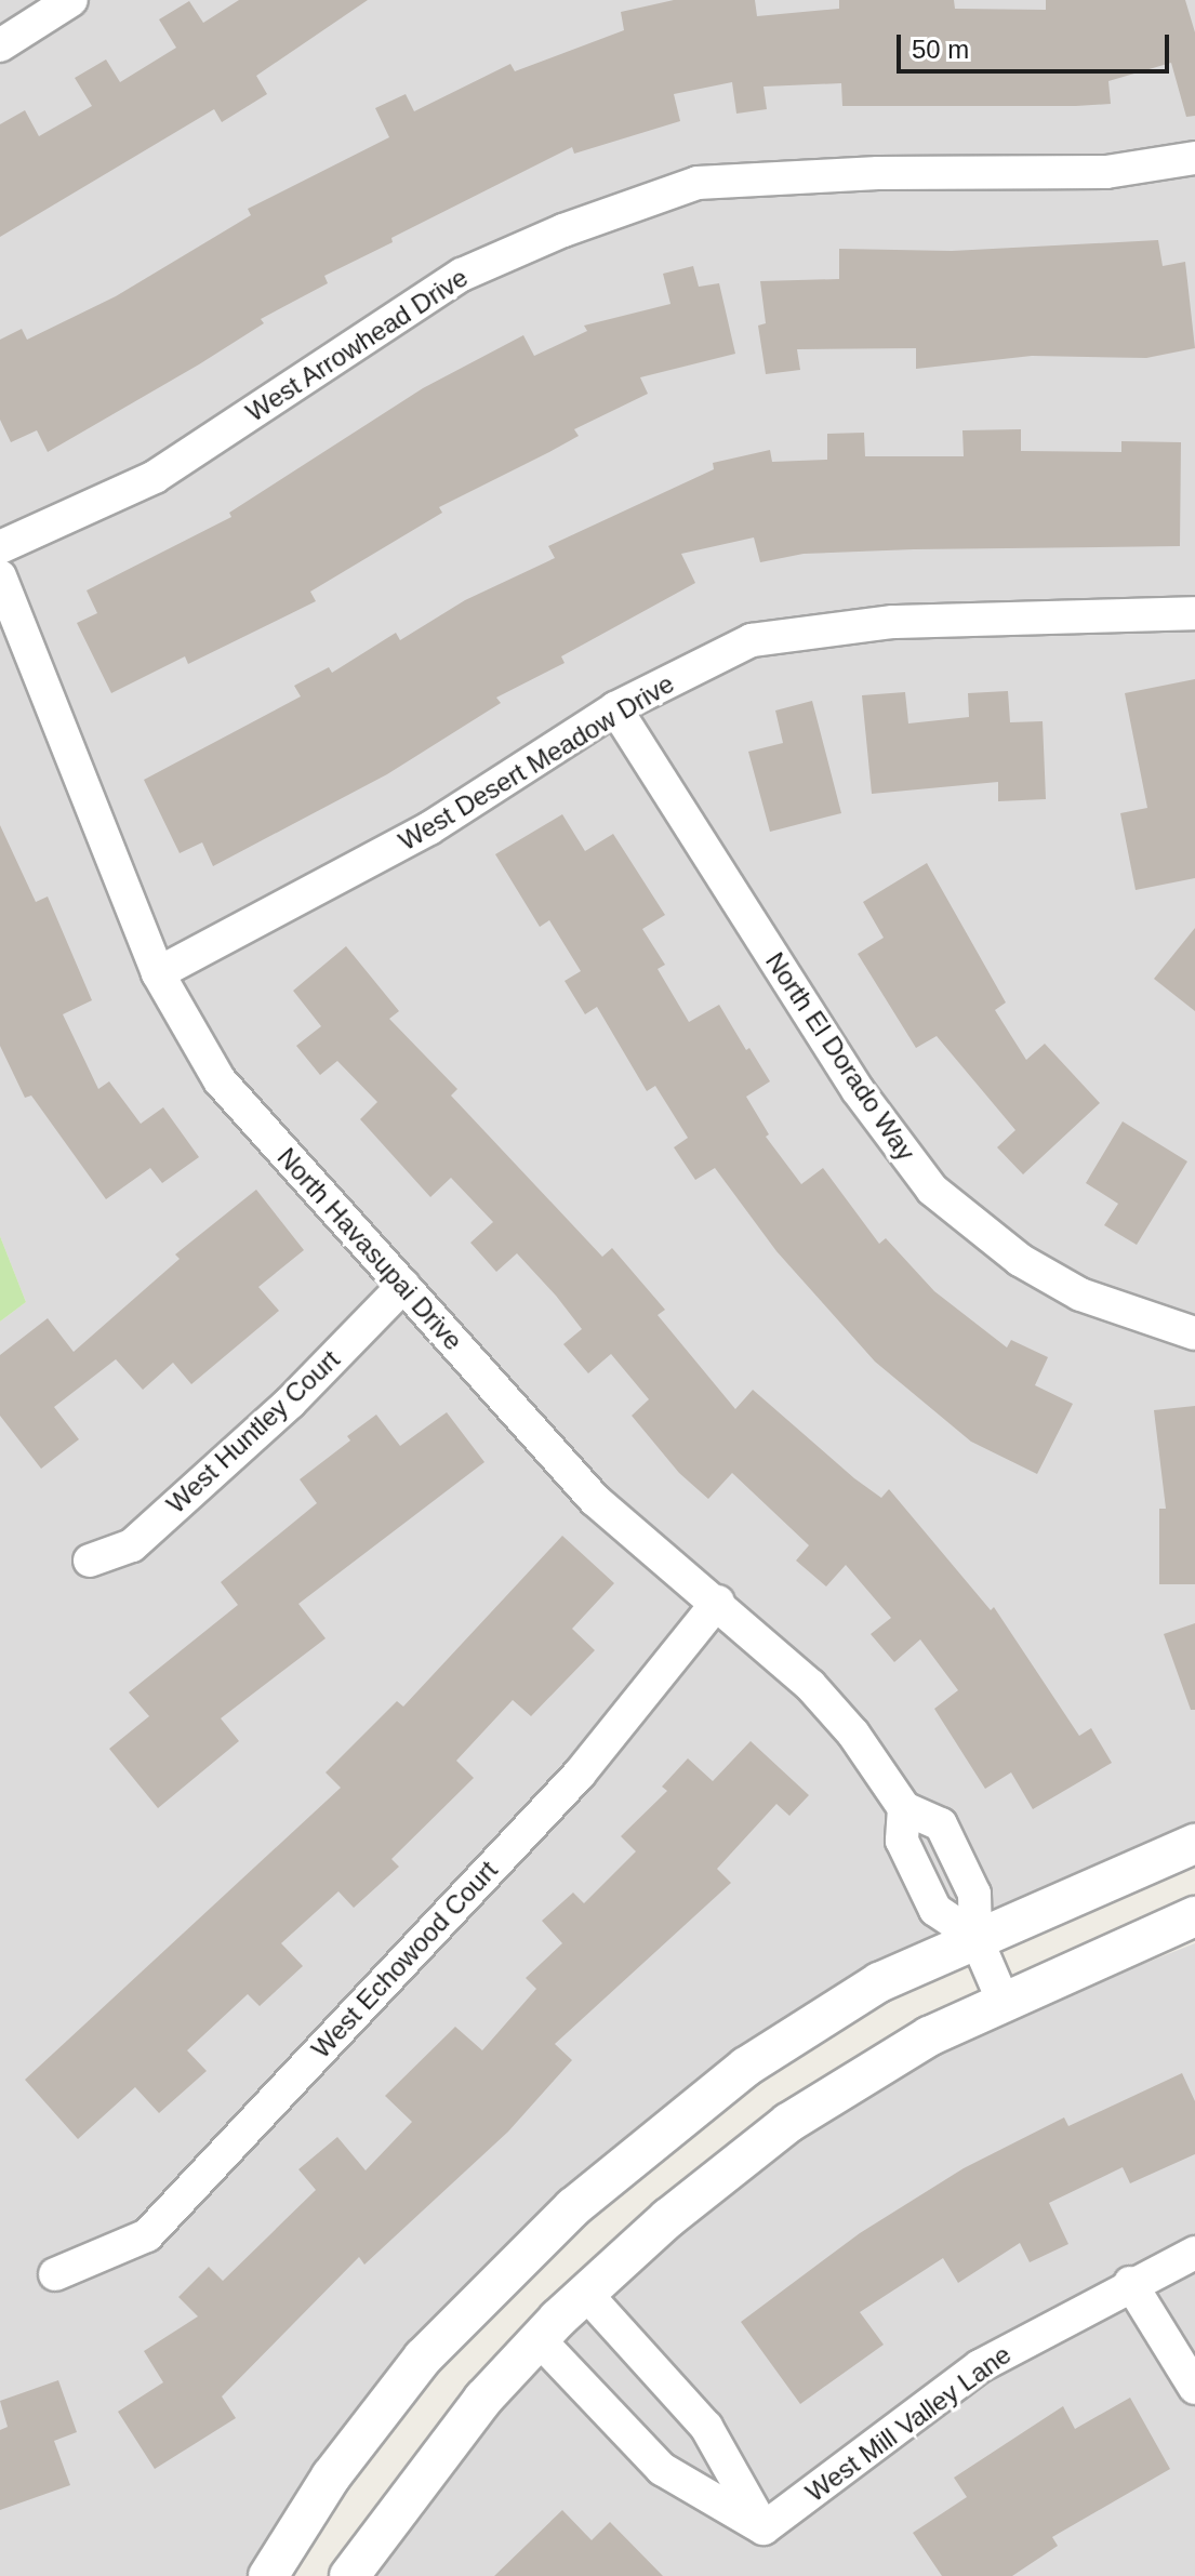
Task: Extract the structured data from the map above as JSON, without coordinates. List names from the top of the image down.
{
  "streets": {
    "street": [
      "West Arrowhead Drive",
      "West Desert Meadow Drive",
      "North El Dorado Way",
      "North Havasupai Drive",
      "West Huntley Court",
      "West Echowood Court",
      "West Mill Valley Lane"
    ]
  },
  "crossings": [
    ["West Desert Meadow Drive", "North El Dorado Way"],
    ["West Desert Meadow Drive", "North Havasupai Drive"],
    ["North Havasupai Drive", "West Huntley Court"],
    ["North Havasupai Drive", "West Echowood Court"]
  ],
  "scale_bar": "50 m"
}
